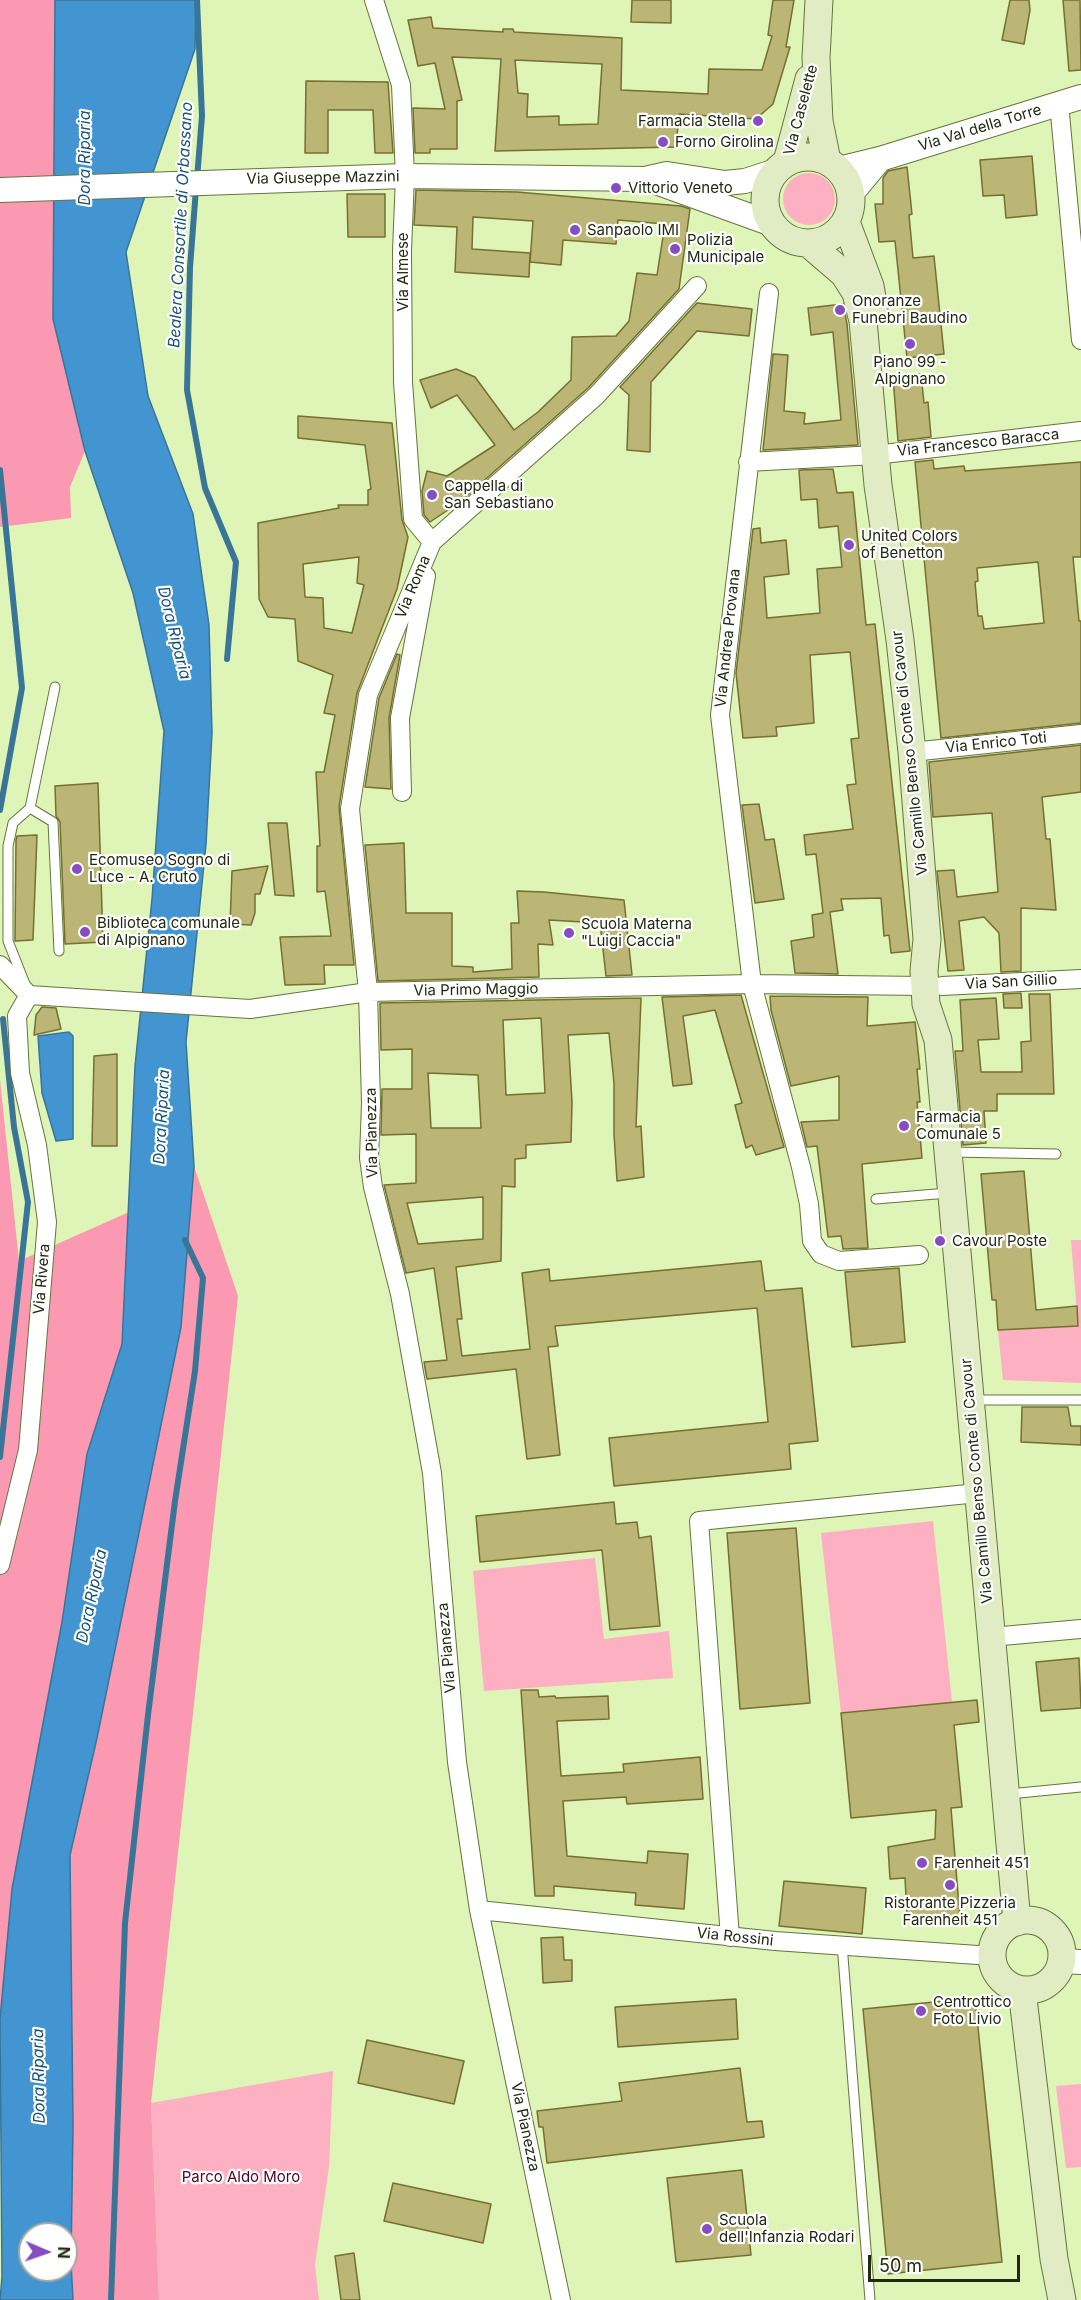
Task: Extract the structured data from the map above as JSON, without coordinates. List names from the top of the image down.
{
  "streets": {
    "main road": ["Via Caselette", "Via Camillo Benso Conte di Cavour"],
    "street": [
      "Via Val della Torre",
      "Via Giuseppe Mazzini",
      "Via Almese",
      "Via Francesco Baracca",
      "Via Roma",
      "Via Andrea Provana",
      "Via Enrico Toti",
      "Via San Gillio",
      "Via Primo Maggio",
      "Via Pianezza",
      "Via Rivera",
      "Via Rossini"
    ]
  },
  "crossings": [
    ["Via Caselette", "Via Val della Torre"],
    ["Via Caselette", "Via Giuseppe Mazzini"],
    ["Via Caselette", "Via Camillo Benso Conte di Cavour"],
    ["Via Val della Torre", "Via Giuseppe Mazzini"],
    ["Via Val della Torre", "Via Camillo Benso Conte di Cavour"],
    ["Via Giuseppe Mazzini", "Via Almese"],
    ["Via Giuseppe Mazzini", "Via Camillo Benso Conte di Cavour"],
    ["Via Almese", "Via Roma"],
    ["Via Francesco Baracca", "Via Andrea Provana"],
    ["Via Francesco Baracca", "Via Camillo Benso Conte di Cavour"],
    ["Via Roma", "Via Primo Maggio"],
    ["Via Roma", "Via Pianezza"],
    ["Via Andrea Provana", "Via Primo Maggio"],
    ["Via Enrico Toti", "Via Camillo Benso Conte di Cavour"],
    ["Via Camillo Benso Conte di Cavour", "Via San Gillio"],
    ["Via Camillo Benso Conte di Cavour", "Via Primo Maggio"],
    ["Via Camillo Benso Conte di Cavour", "Via Rossini"],
    ["Via San Gillio", "Via Primo Maggio"],
    ["Via Primo Maggio", "Via Pianezza"],
    ["Via Primo Maggio", "Via Rivera"],
    ["Via Pianezza", "Via Rossini"]
  ],
  "water": ["Dora Riparia", "Bealera Consortile di Orbassano"],
  "parks": ["Parco Aldo Moro"],
  "places": [
    "Farmacia Stella",
    "Forno Girolina",
    "Vittorio Veneto",
    "Sanpaolo IMI",
    "Polizia Municipale",
    "Onoranze Funebri Baudino",
    "Piano 99 - Alpignano",
    "Cappella di San Sebastiano",
    "United Colors of Benetton",
    "Ecomuseo Sogno di Luce - A. Cruto",
    "Biblioteca comunale di Alpignano",
    "Scuola Materna \"Luigi Caccia\"",
    "Farmacia Comunale 5",
    "Cavour Poste",
    "Farenheit 451",
    "Ristorante Pizzeria Farenheit 451",
    "Centrottico Foto Livio",
    "Scuola dell'Infanzia Rodari"
  ],
  "scale_bar": "50 m",
  "north": "right"
}
